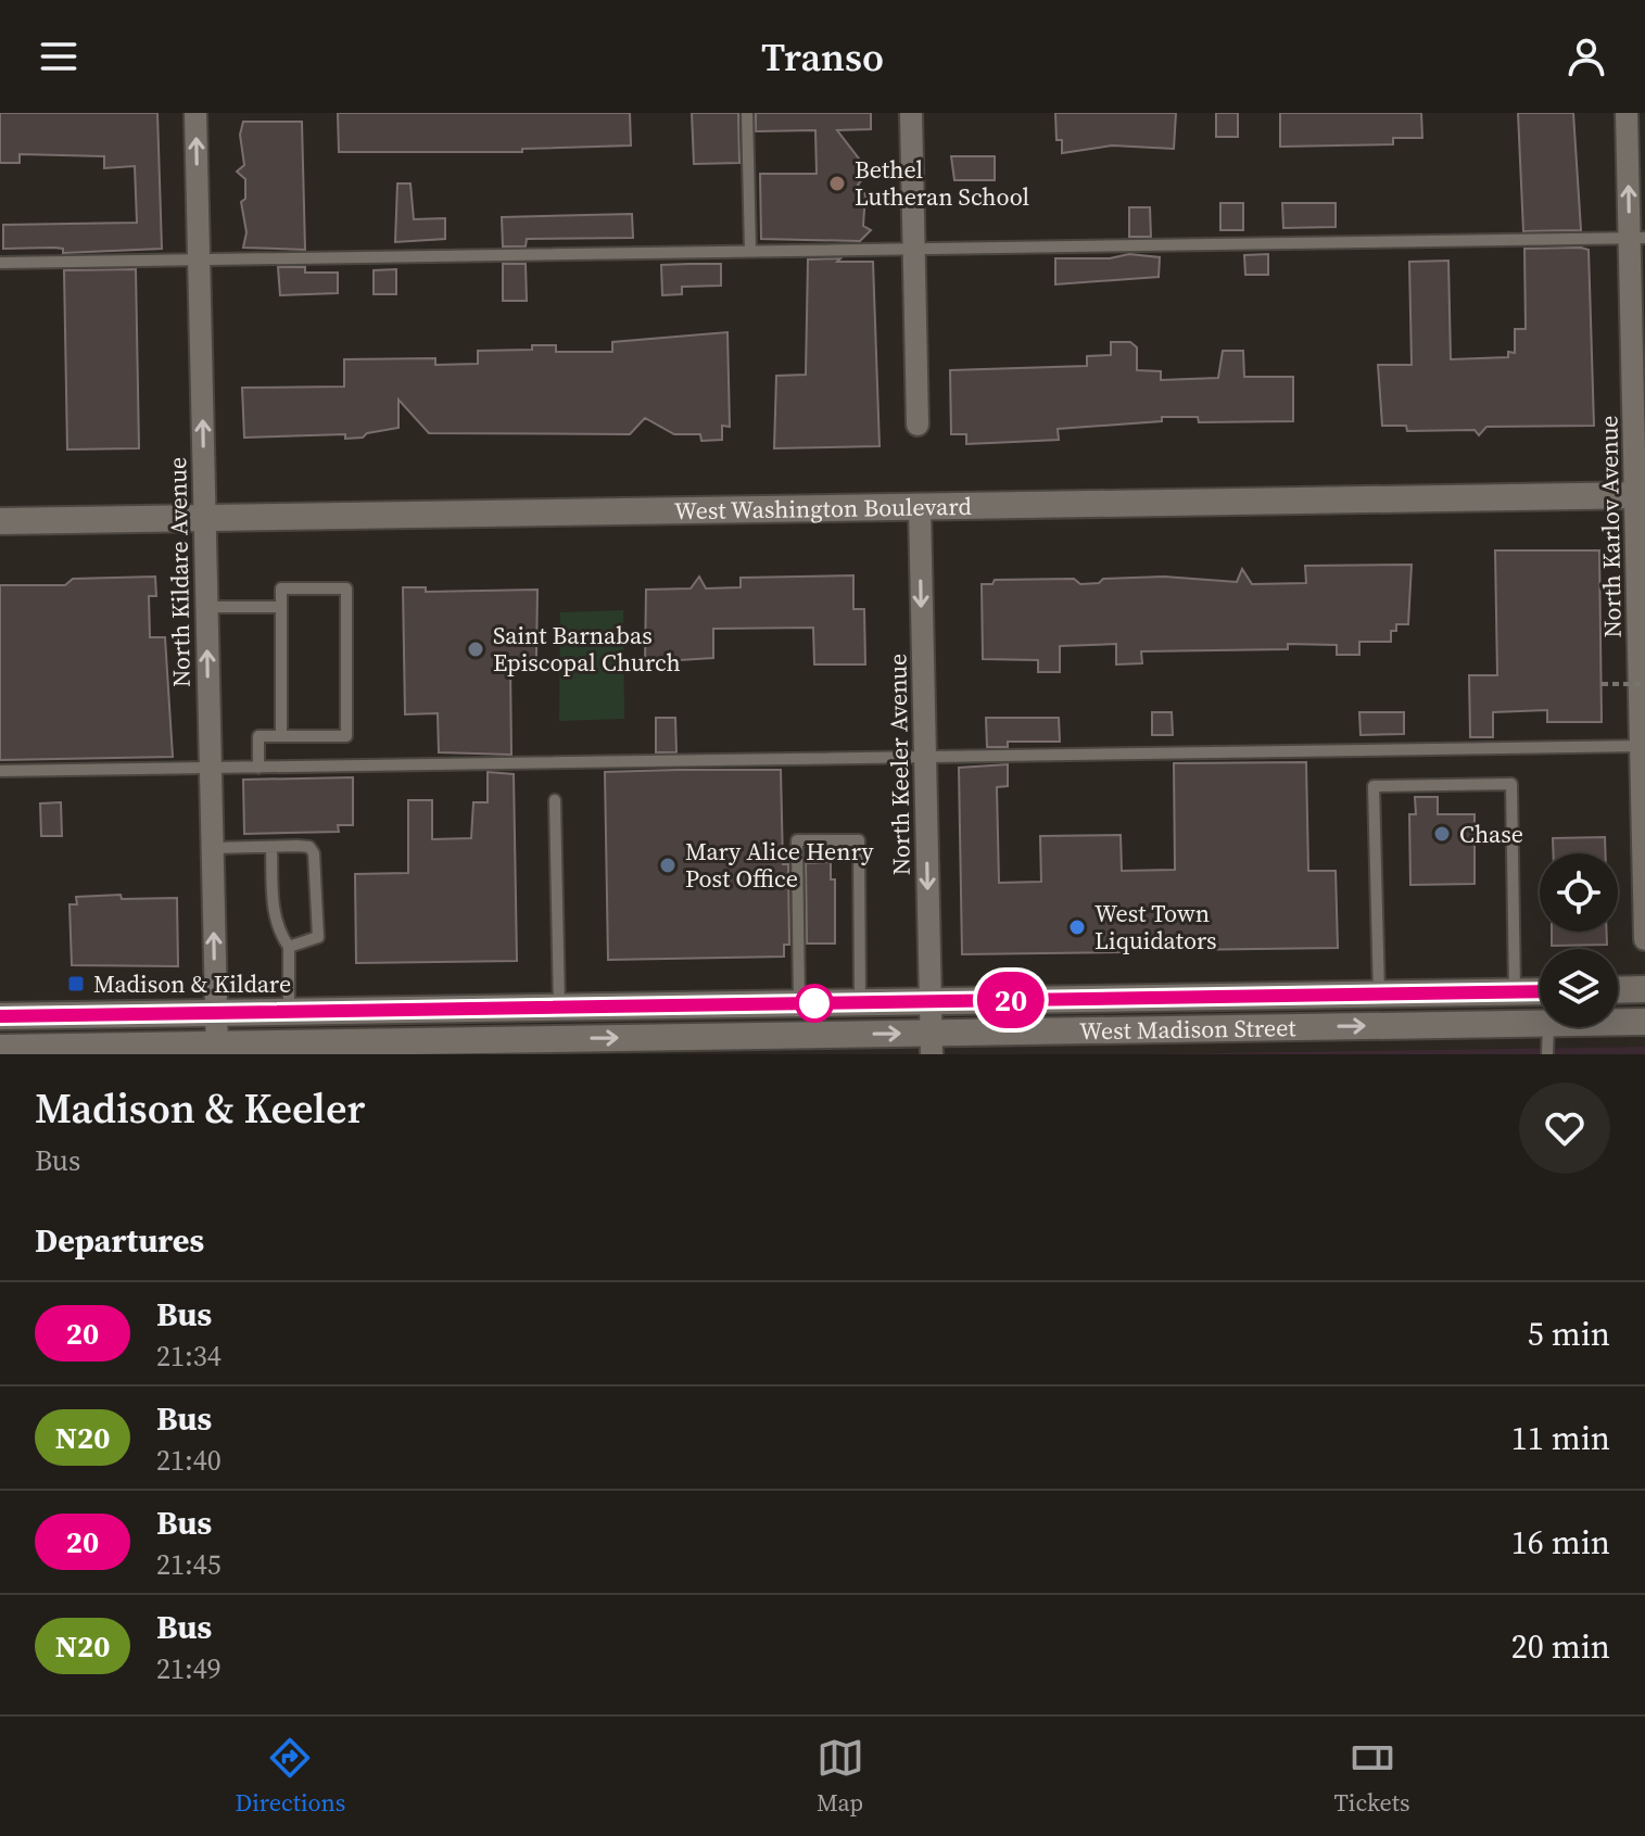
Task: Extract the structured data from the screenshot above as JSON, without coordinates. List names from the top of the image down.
{
  "streets": {
    "main road": ["West Washington Boulevard", "West Madison Street"],
    "street": ["North Karlov Avenue", "North Kildare Avenue", "North Keeler Avenue"]
  },
  "crossings": [
    ["West Washington Boulevard", "North Karlov Avenue"],
    ["West Washington Boulevard", "North Kildare Avenue"],
    ["West Washington Boulevard", "North Keeler Avenue"],
    ["North Kildare Avenue", "West Madison Street"],
    ["North Keeler Avenue", "West Madison Street"]
  ],
  "one_way": ["North Kildare Avenue", "North Keeler Avenue"],
  "places": {
    "other": [
      "Bethel Lutheran School",
      "Saint Barnabas Episcopal Church",
      "Chase",
      "Mary Alice Henry Post Office",
      "West Town Liquidators"
    ],
    "transit": ["Madison & Kildare"]
  },
  "lines": ["bus line 20"],
  "page": {
    "header": "Transo",
    "on_map": "20",
    "heading": [
      ["Madison & Keeler", "Bus"],
      "Departures"
    ],
    "list": [
      {
        "mark": "20",
        "name": "Bus",
        "note": "21:34",
        "value": "5 min"
      },
      {
        "mark": "N20",
        "name": "Bus",
        "note": "21:40",
        "value": "11 min"
      },
      {
        "mark": "20",
        "name": "Bus",
        "note": "21:45",
        "value": "16 min"
      },
      {
        "mark": "N20",
        "name": "Bus",
        "note": "21:49",
        "value": "20 min"
      }
    ],
    "tabs": ["Directions", "Map", "Tickets"]
  }
}
